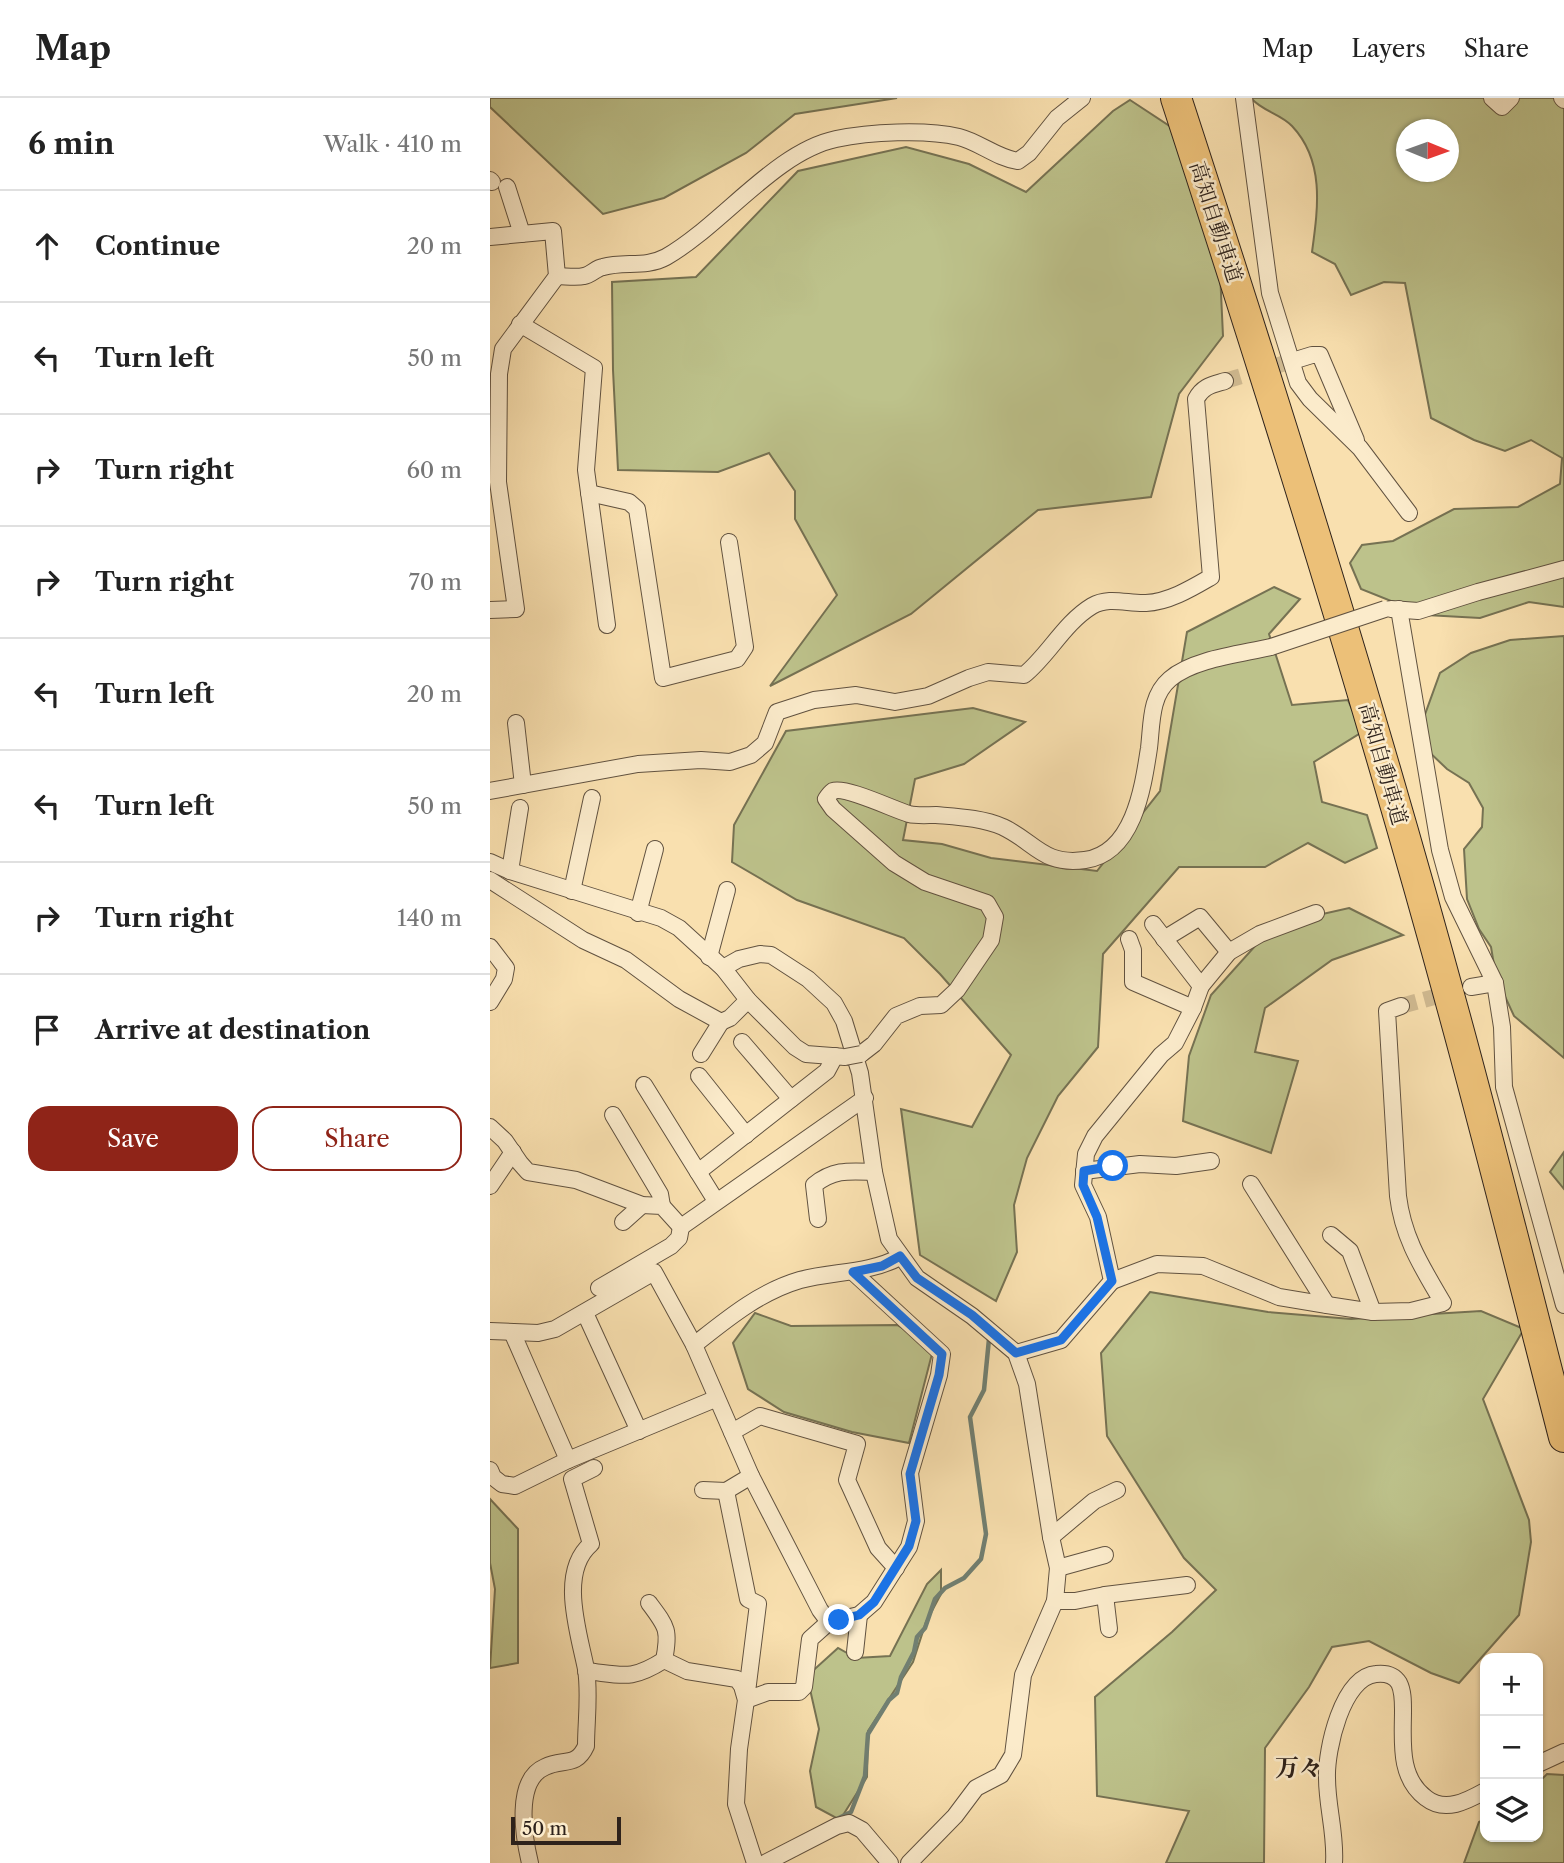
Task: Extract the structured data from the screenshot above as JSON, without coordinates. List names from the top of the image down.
{
  "streets": {
    "highway": ["高知自動車道"]
  },
  "districts": ["万々"],
  "scale_bar": "50 m",
  "north": "right",
  "page": {
    "header": "Map",
    "nav": ["Map", "Layers", "Share"],
    "heading": ["6 min", "Walk · 410 m"],
    "list": [
      ["Continue", "20 m"],
      ["Turn left", "50 m"],
      ["Turn right", "60 m"],
      ["Turn right", "70 m"],
      ["Turn left", "20 m"],
      ["Turn left", "50 m"],
      ["Turn right", "140 m"],
      "Arrive at destination"
    ],
    "buttons": ["Save", "Share"],
    "map_buttons": ["+", "−"],
    "scale": "50 m"
  }
}
